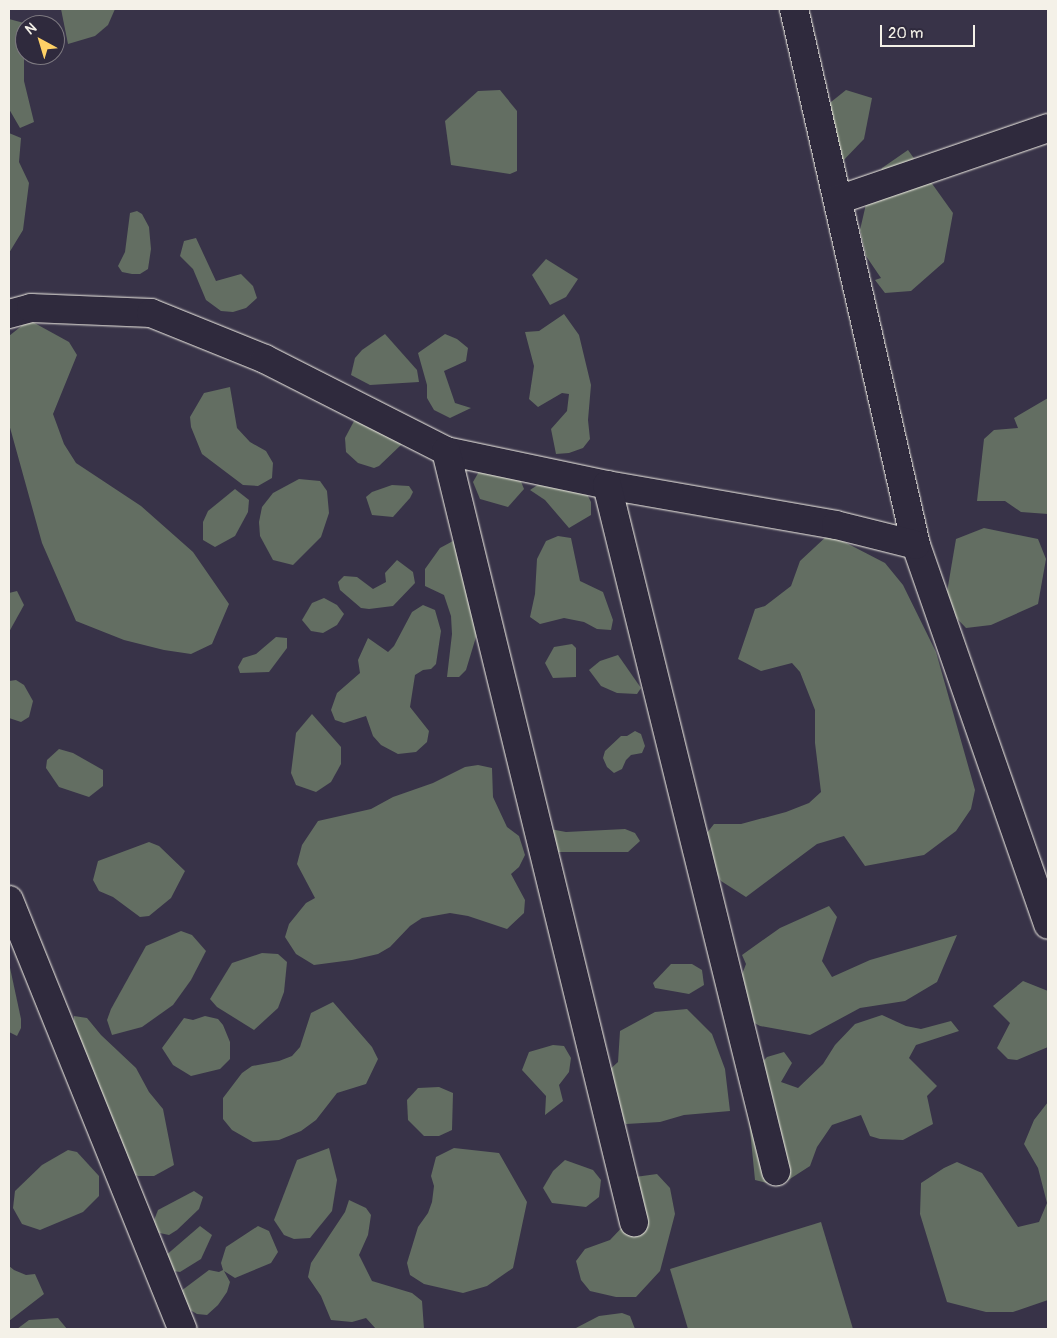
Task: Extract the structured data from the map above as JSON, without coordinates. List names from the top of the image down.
{
  "scale_bar": "20 m",
  "north": "top left"
}
